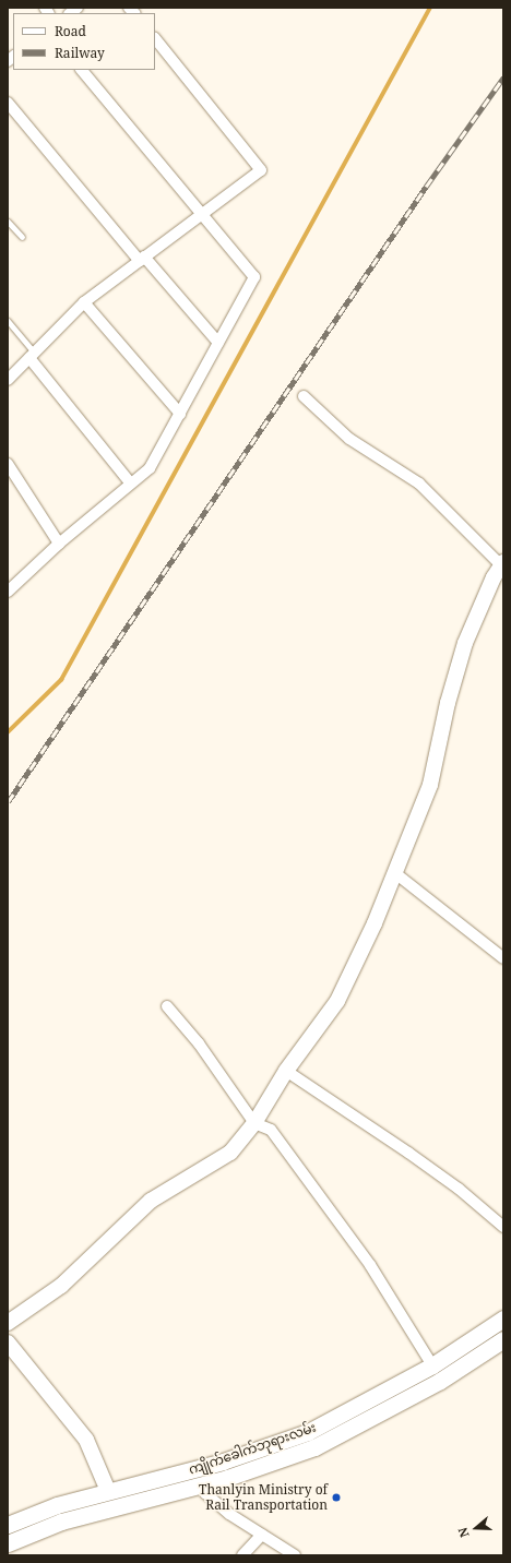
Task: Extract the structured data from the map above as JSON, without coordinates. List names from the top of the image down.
{
  "streets": {
    "main road": ["ကျိုက်ခေါက်ဘုရားလမ်း"]
  },
  "places": ["Thanlyin Ministry of Rail Transportation"],
  "legend": ["Road", "Railway"],
  "north": "left"
}
